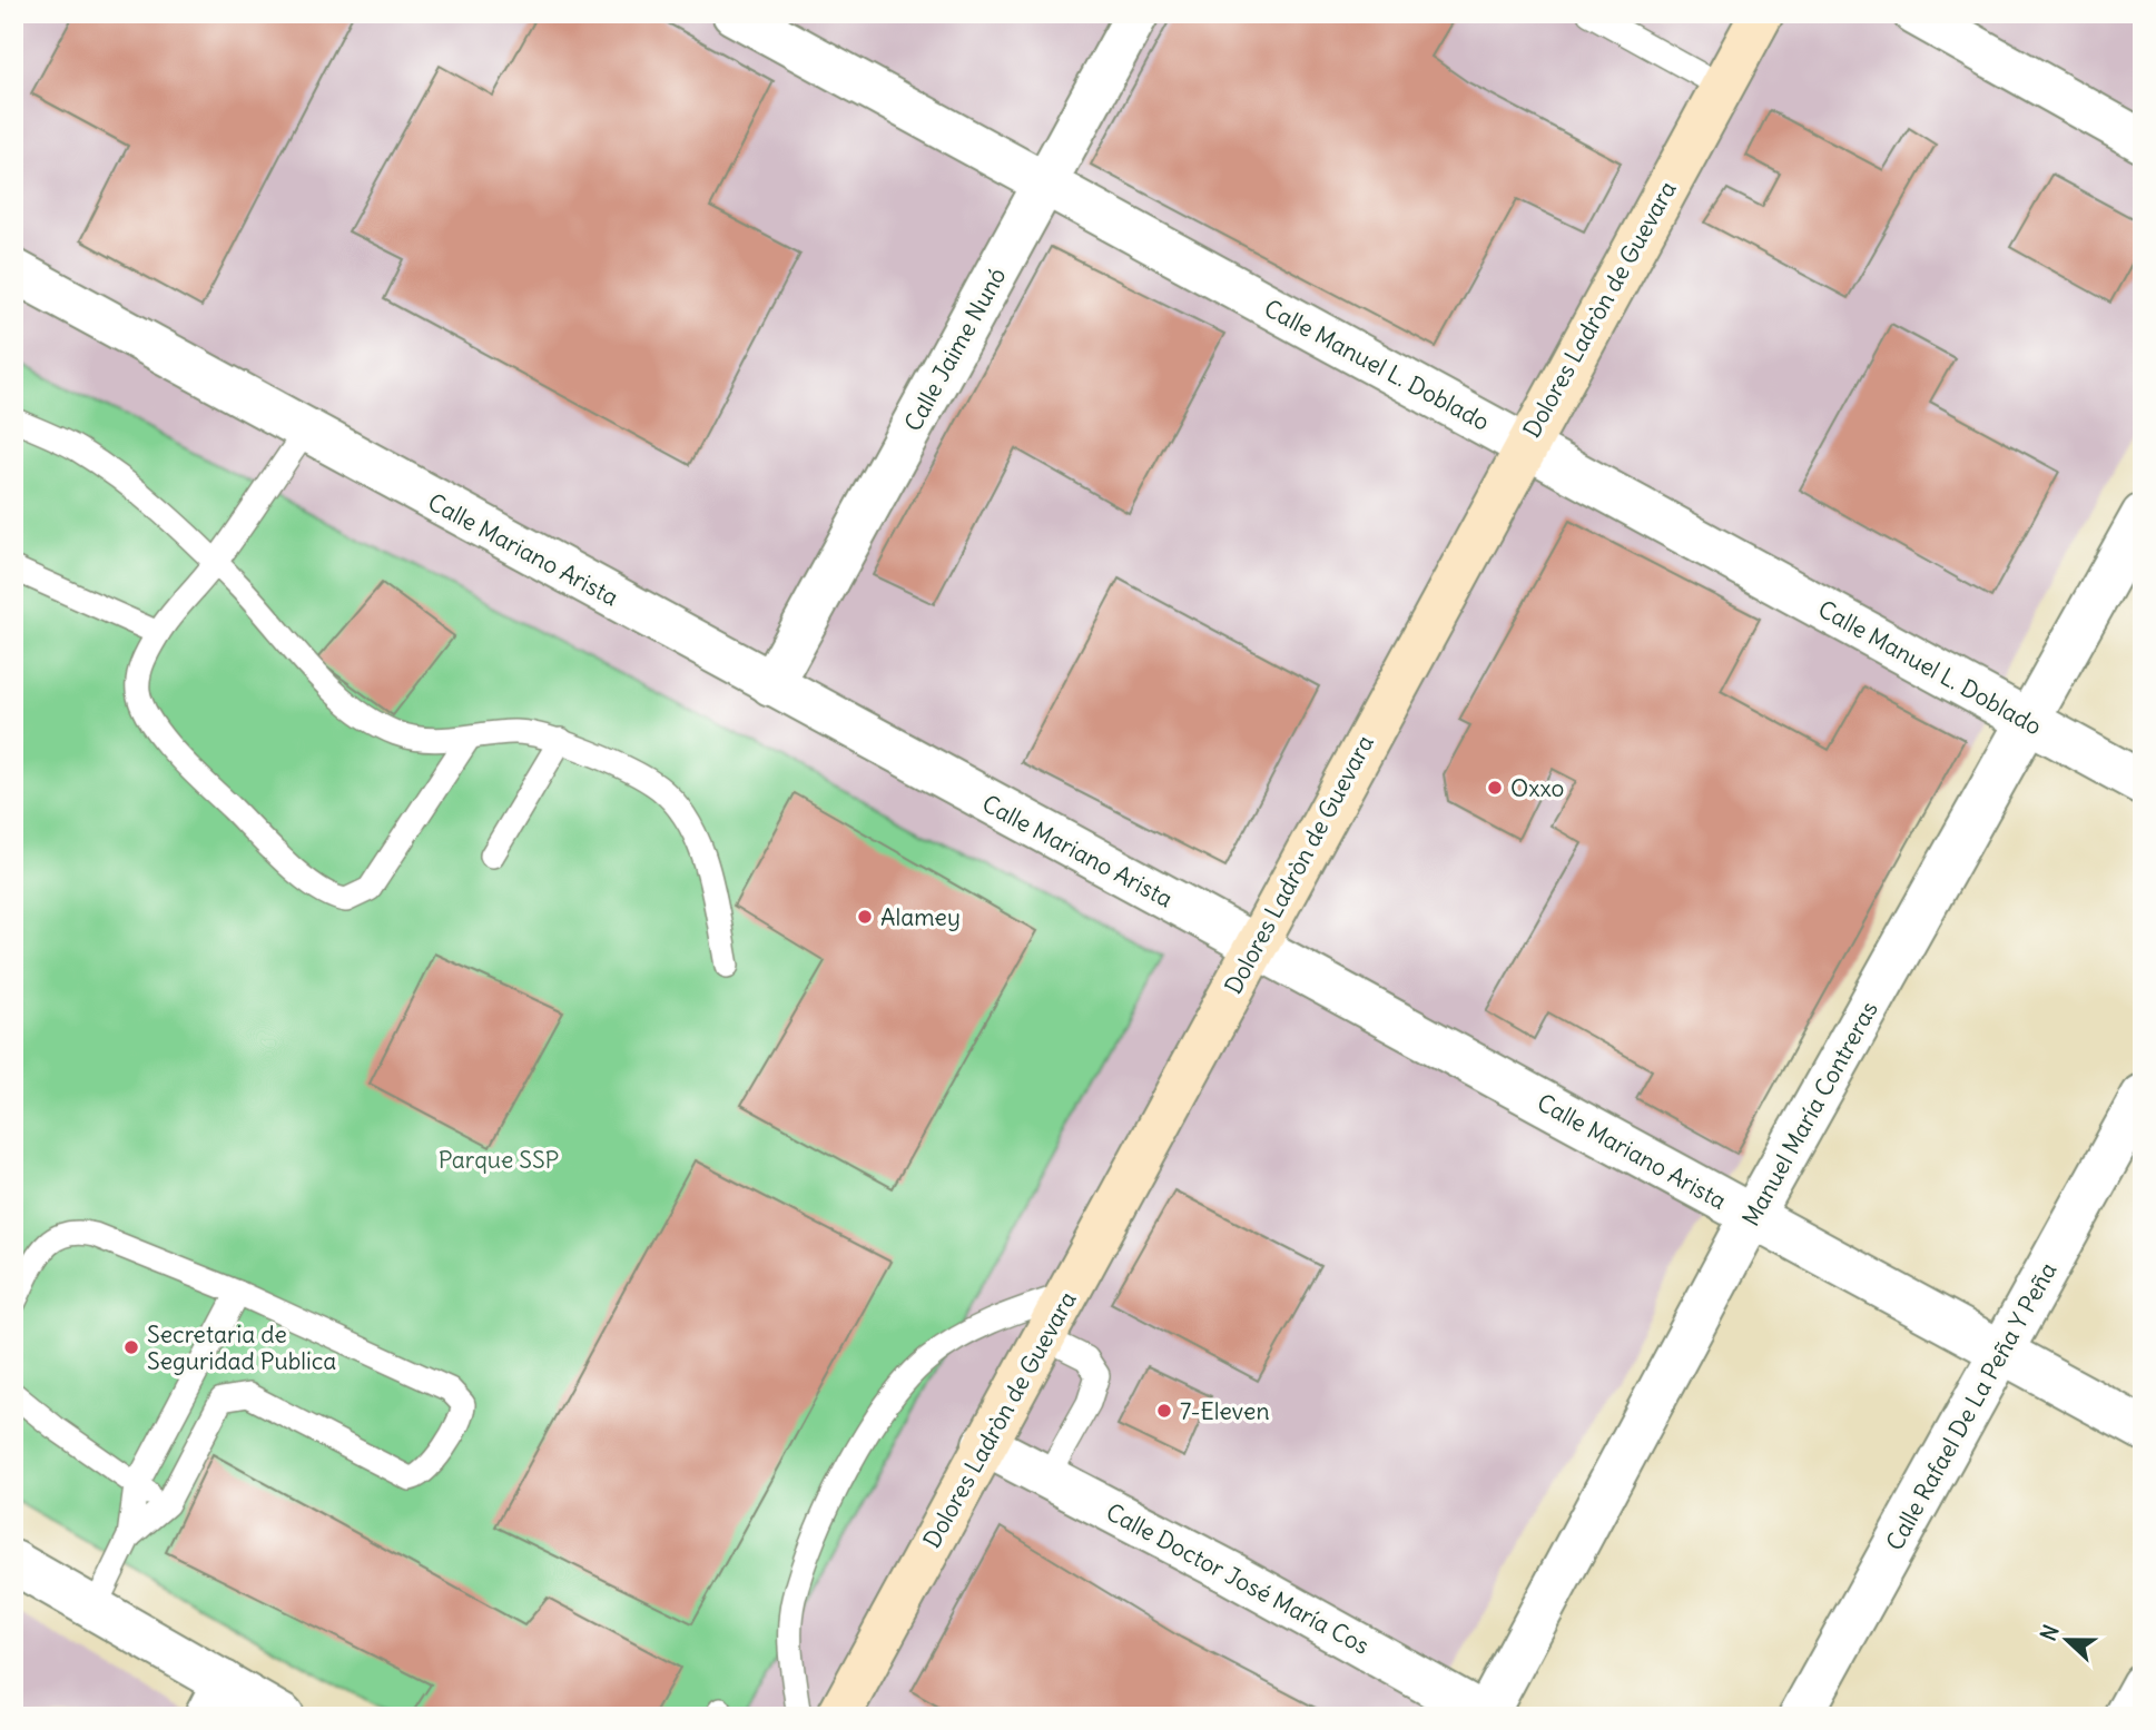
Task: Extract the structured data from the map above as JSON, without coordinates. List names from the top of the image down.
{
  "streets": {
    "street": [
      "Dolores Ladròn de Guevara",
      "Calle Jaime Nunó",
      "Calle Manuel L. Doblado",
      "Calle Mariano Arista",
      "Manuel María Contreras",
      "Calle Rafael De La Peña Y Peña",
      "Calle Doctor José María Cos"
    ]
  },
  "crossings": [
    ["Dolores Ladròn de Guevara", "Calle Manuel L. Doblado"],
    ["Dolores Ladròn de Guevara", "Calle Mariano Arista"],
    ["Dolores Ladròn de Guevara", "Calle Doctor José María Cos"],
    ["Calle Jaime Nunó", "Calle Manuel L. Doblado"],
    ["Calle Jaime Nunó", "Calle Mariano Arista"],
    ["Calle Manuel L. Doblado", "Manuel María Contreras"],
    ["Calle Mariano Arista", "Manuel María Contreras"],
    ["Calle Mariano Arista", "Calle Rafael De La Peña Y Peña"],
    ["Manuel María Contreras", "Calle Doctor José María Cos"]
  ],
  "parks": ["Parque SSP"],
  "places": [
    "Oxxo",
    "Alamey",
    "Secretaria de Seguridad Publica",
    "7-Eleven"
  ],
  "north": "left"
}
